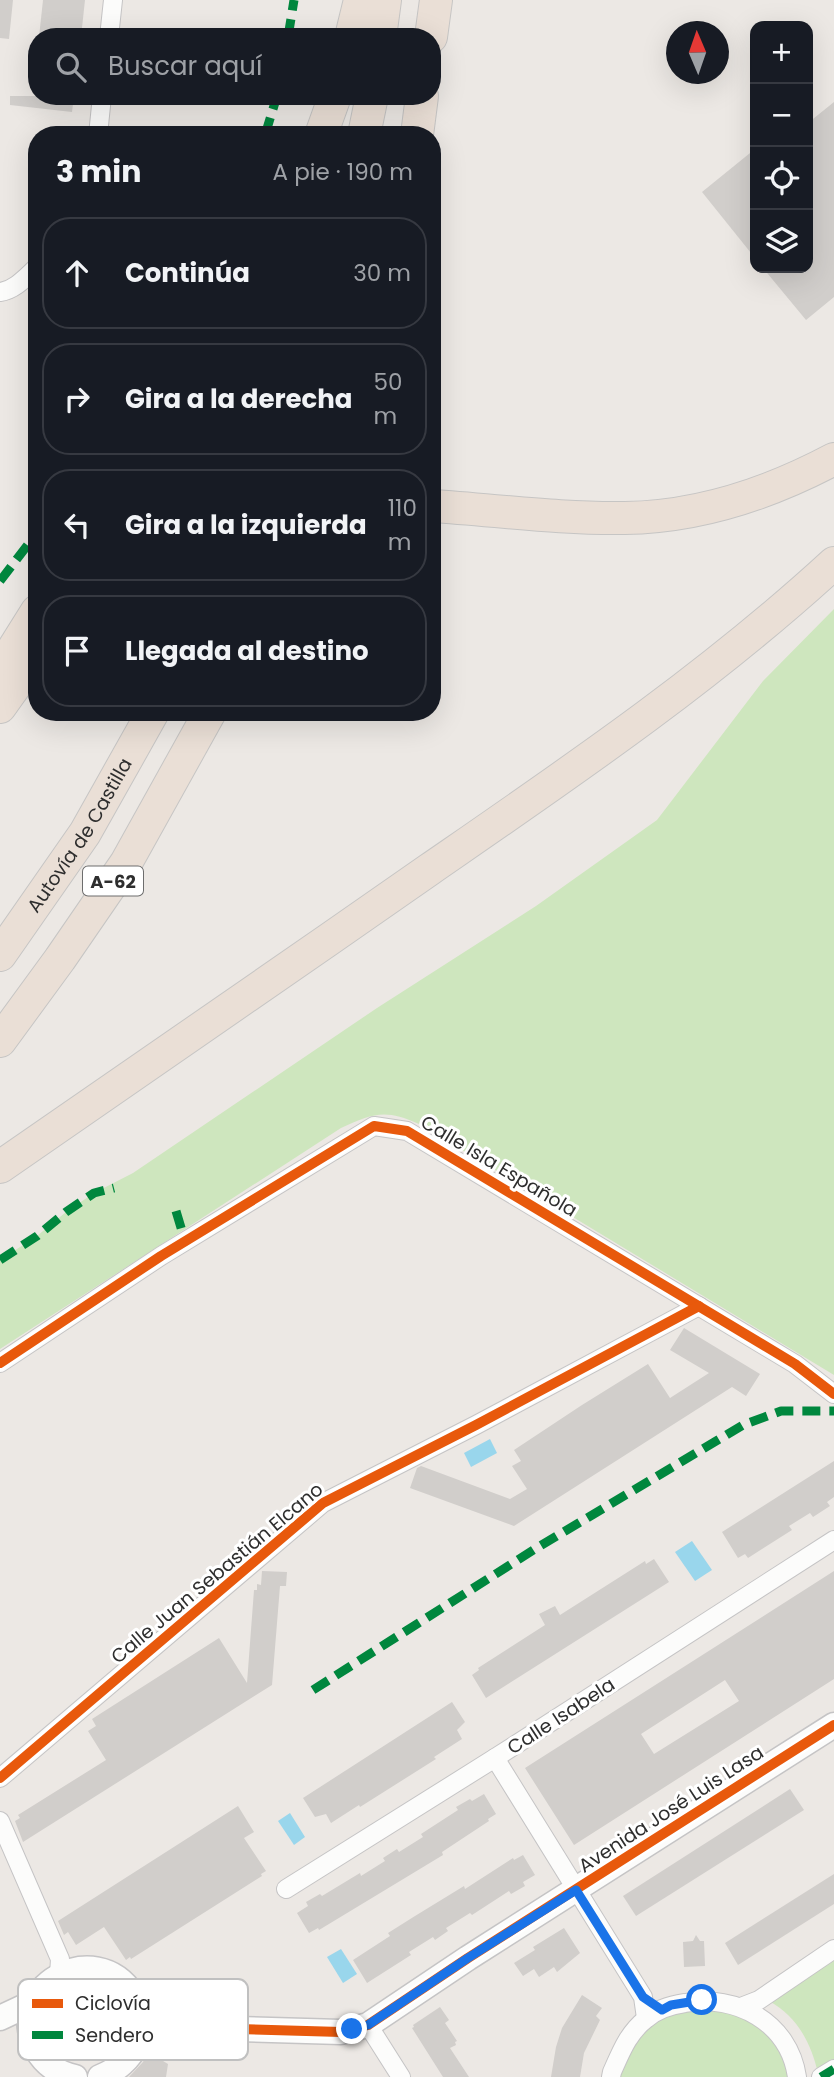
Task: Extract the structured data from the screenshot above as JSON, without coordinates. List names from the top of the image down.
{
  "streets": {
    "highway": ["Autovía de Castilla", "A-62"],
    "street": [
      "Calle Isla Española",
      "Calle Juan Sebastián Elcano",
      "Calle Isabela",
      "Avenida José Luis Lasa"
    ]
  },
  "crossings": [
    ["Calle Isla Española", "Calle Juan Sebastián Elcano"]
  ],
  "legend": ["Ciclovía", "Sendero"],
  "north": "top",
  "page": {
    "map_buttons": ["+", "−"],
    "search": "Buscar aquí",
    "heading": ["3 min", "A pie · 190 m"],
    "list": [
      ["Continúa", "30 m"],
      ["Gira a la derecha", "50 m"],
      ["Gira a la izquierda", "110 m"],
      "Llegada al destino"
    ]
  }
}
